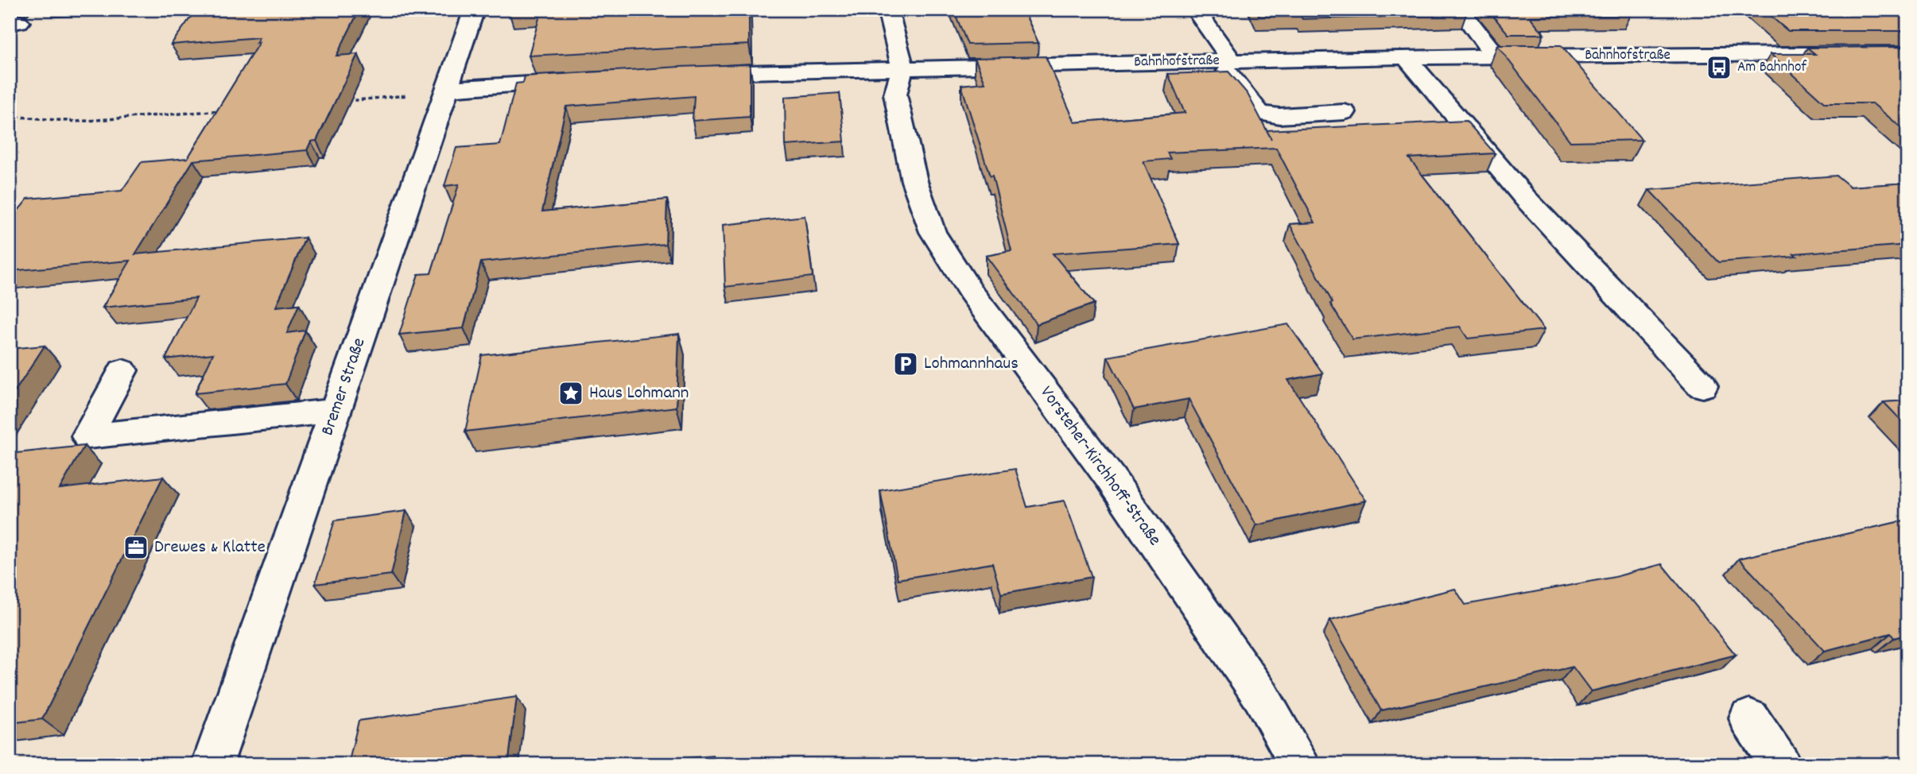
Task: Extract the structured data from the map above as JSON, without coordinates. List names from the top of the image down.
{
  "streets": {
    "street": ["Bahnhofstraße", "Bremer Straße", "Vorsteher-Kirchhoff-Straße"]
  },
  "crossings": [
    ["Bahnhofstraße", "Vorsteher-Kirchhoff-Straße"]
  ],
  "places": {
    "bus stop": ["Am Bahnhof"],
    "parking": ["Lohmannhaus"],
    "place": ["Haus Lohmann"],
    "office": ["Drewes & Klatte"]
  }
}
